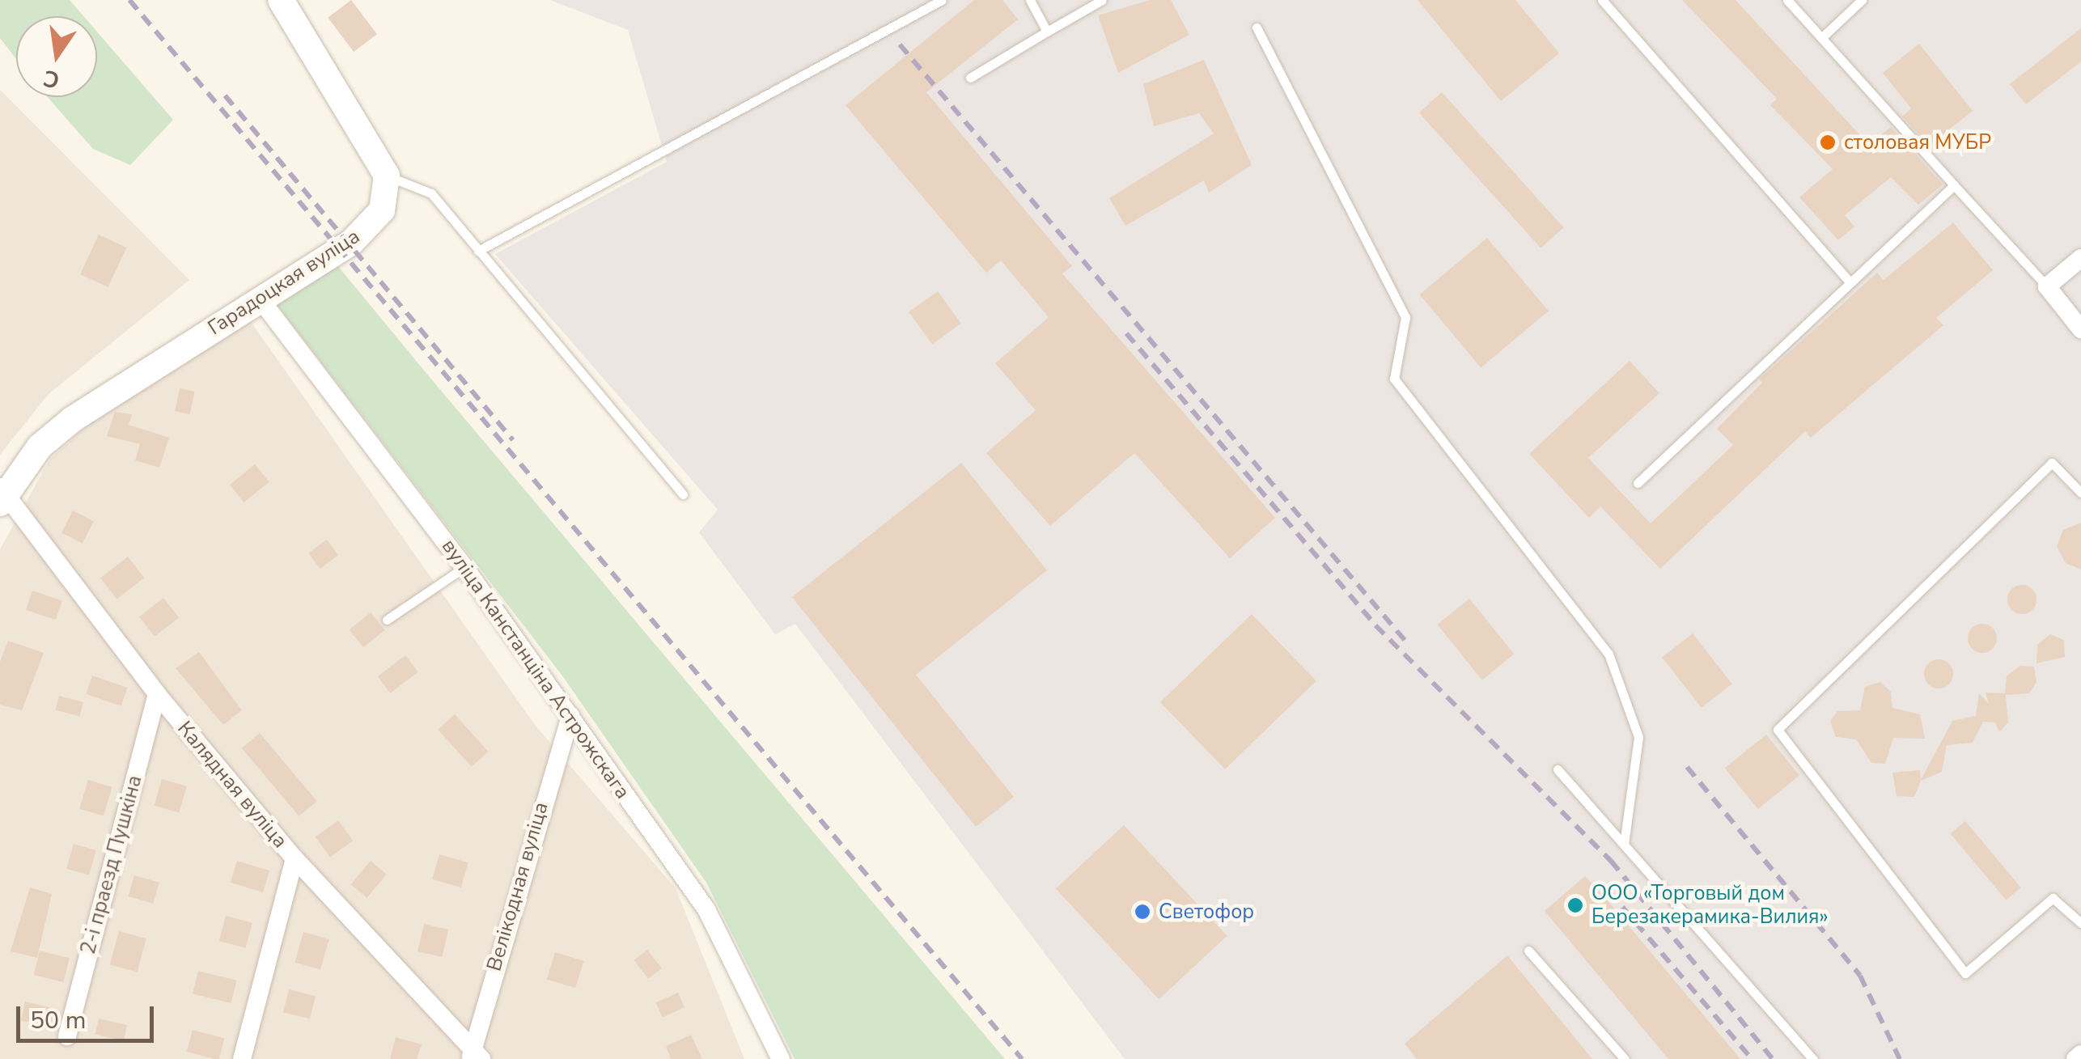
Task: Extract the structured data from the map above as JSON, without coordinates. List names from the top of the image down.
{
  "streets": {
    "street": [
      "Гарадоцкая вуліца",
      "вуліца Канстанціна Астрожскага",
      "Калядная вуліца",
      "2-і праезд Пушкіна",
      "Велікодная вуліца"
    ]
  },
  "crossings": [
    ["Гарадоцкая вуліца", "вуліца Канстанціна Астрожскага"],
    ["Гарадоцкая вуліца", "Калядная вуліца"],
    ["вуліца Канстанціна Астрожскага", "Велікодная вуліца"],
    ["Калядная вуліца", "2-і праезд Пушкіна"],
    ["Калядная вуліца", "Велікодная вуліца"]
  ],
  "places": ["столовая МУБР", "ООО «Торговый дом Березакерамика-Вилия»", "Светофор"],
  "scale_bar": "50 m",
  "north": "bottom"
}
